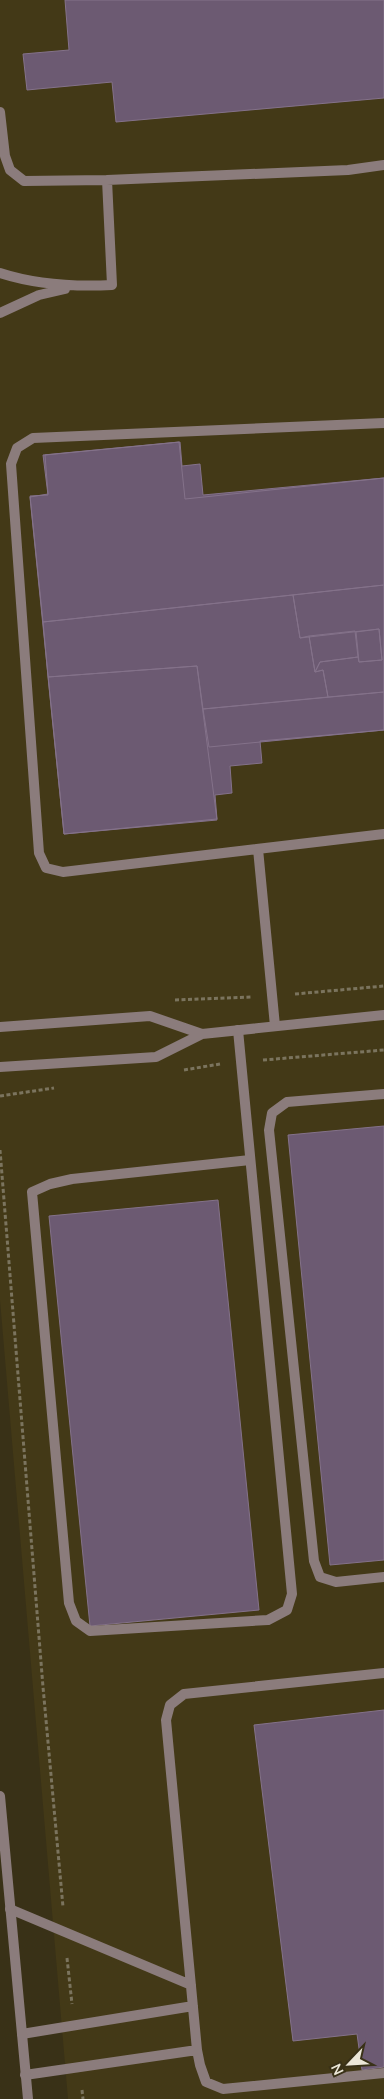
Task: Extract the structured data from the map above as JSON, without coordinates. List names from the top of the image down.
{
  "north": "bottom left"
}
